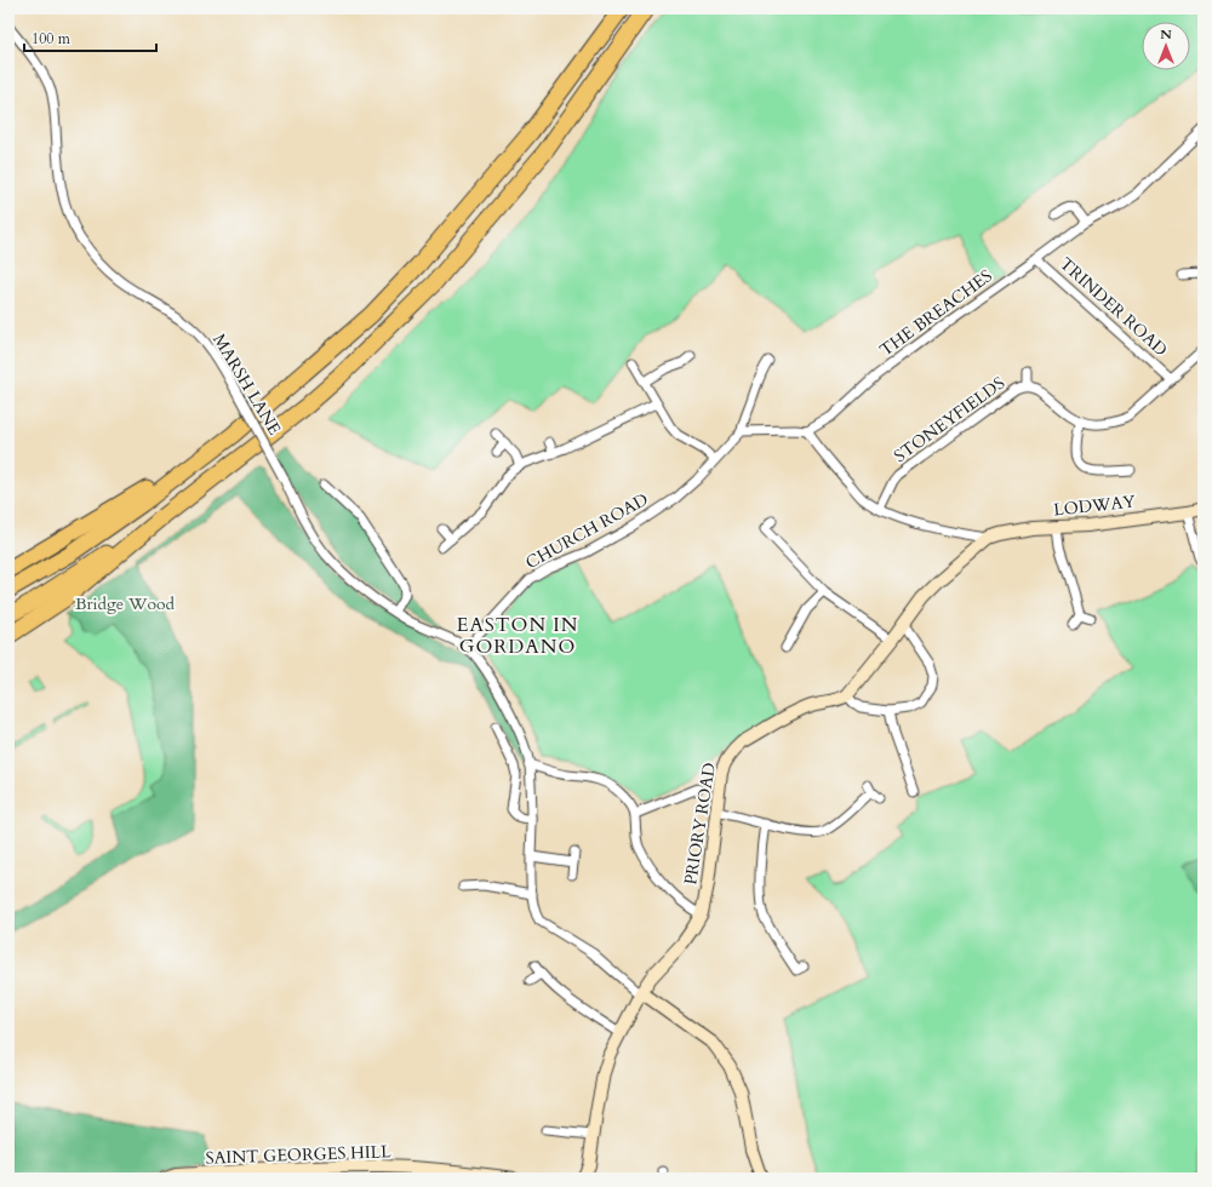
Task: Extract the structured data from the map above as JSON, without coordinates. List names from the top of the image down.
{
  "streets": {
    "street": [
      "TRINDER ROAD",
      "THE BREACHES",
      "MARSH LANE",
      "STONEYFIELDS",
      "LODWAY",
      "CHURCH ROAD",
      "PRIORY ROAD",
      "SAINT GEORGES HILL"
    ]
  },
  "crossings": [
    ["TRINDER ROAD", "THE BREACHES"],
    ["MARSH LANE", "CHURCH ROAD"]
  ],
  "districts": ["EASTON IN GORDANO"],
  "parks": ["Bridge Wood"],
  "scale_bar": "100 m",
  "north": "top"
}
